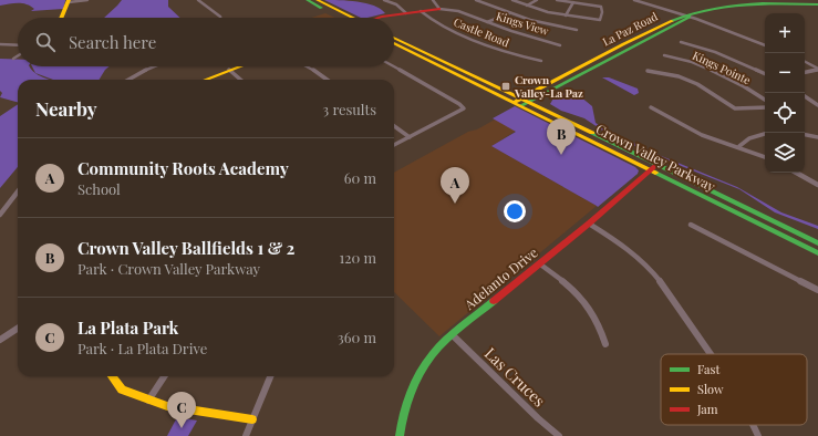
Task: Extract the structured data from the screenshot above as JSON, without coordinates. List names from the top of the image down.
{
  "streets": {
    "main road": ["La Paz Road", "Crown Valley Parkway", "Adelanto Drive"],
    "street": [
      "Kings View",
      "Castle Road",
      "Kings Pointe",
      "Las Cruces"
    ]
  },
  "crossings": [
    ["La Paz Road", "Crown Valley Parkway"],
    ["Crown Valley Parkway", "Adelanto Drive"],
    ["Adelanto Drive", "Las Cruces"]
  ],
  "places": {
    "transit": ["Crown Valley-La Paz"]
  },
  "legend": ["Fast", "Slow", "Jam"],
  "page": {
    "map_buttons": ["+", "−"],
    "search": "Search here",
    "heading": ["Nearby", "3 results"],
    "pins": ["B", "A", "C"],
    "list": [
      {
        "mark": "A",
        "name": "Community Roots Academy",
        "note": "School",
        "value": "60 m"
      },
      {
        "mark": "B",
        "name": "Crown Valley Ballfields 1 & 2",
        "note": "Park · Crown Valley Parkway",
        "value": "120 m"
      },
      {
        "mark": "C",
        "name": "La Plata Park",
        "note": "Park · La Plata Drive",
        "value": "360 m"
      }
    ]
  }
}
